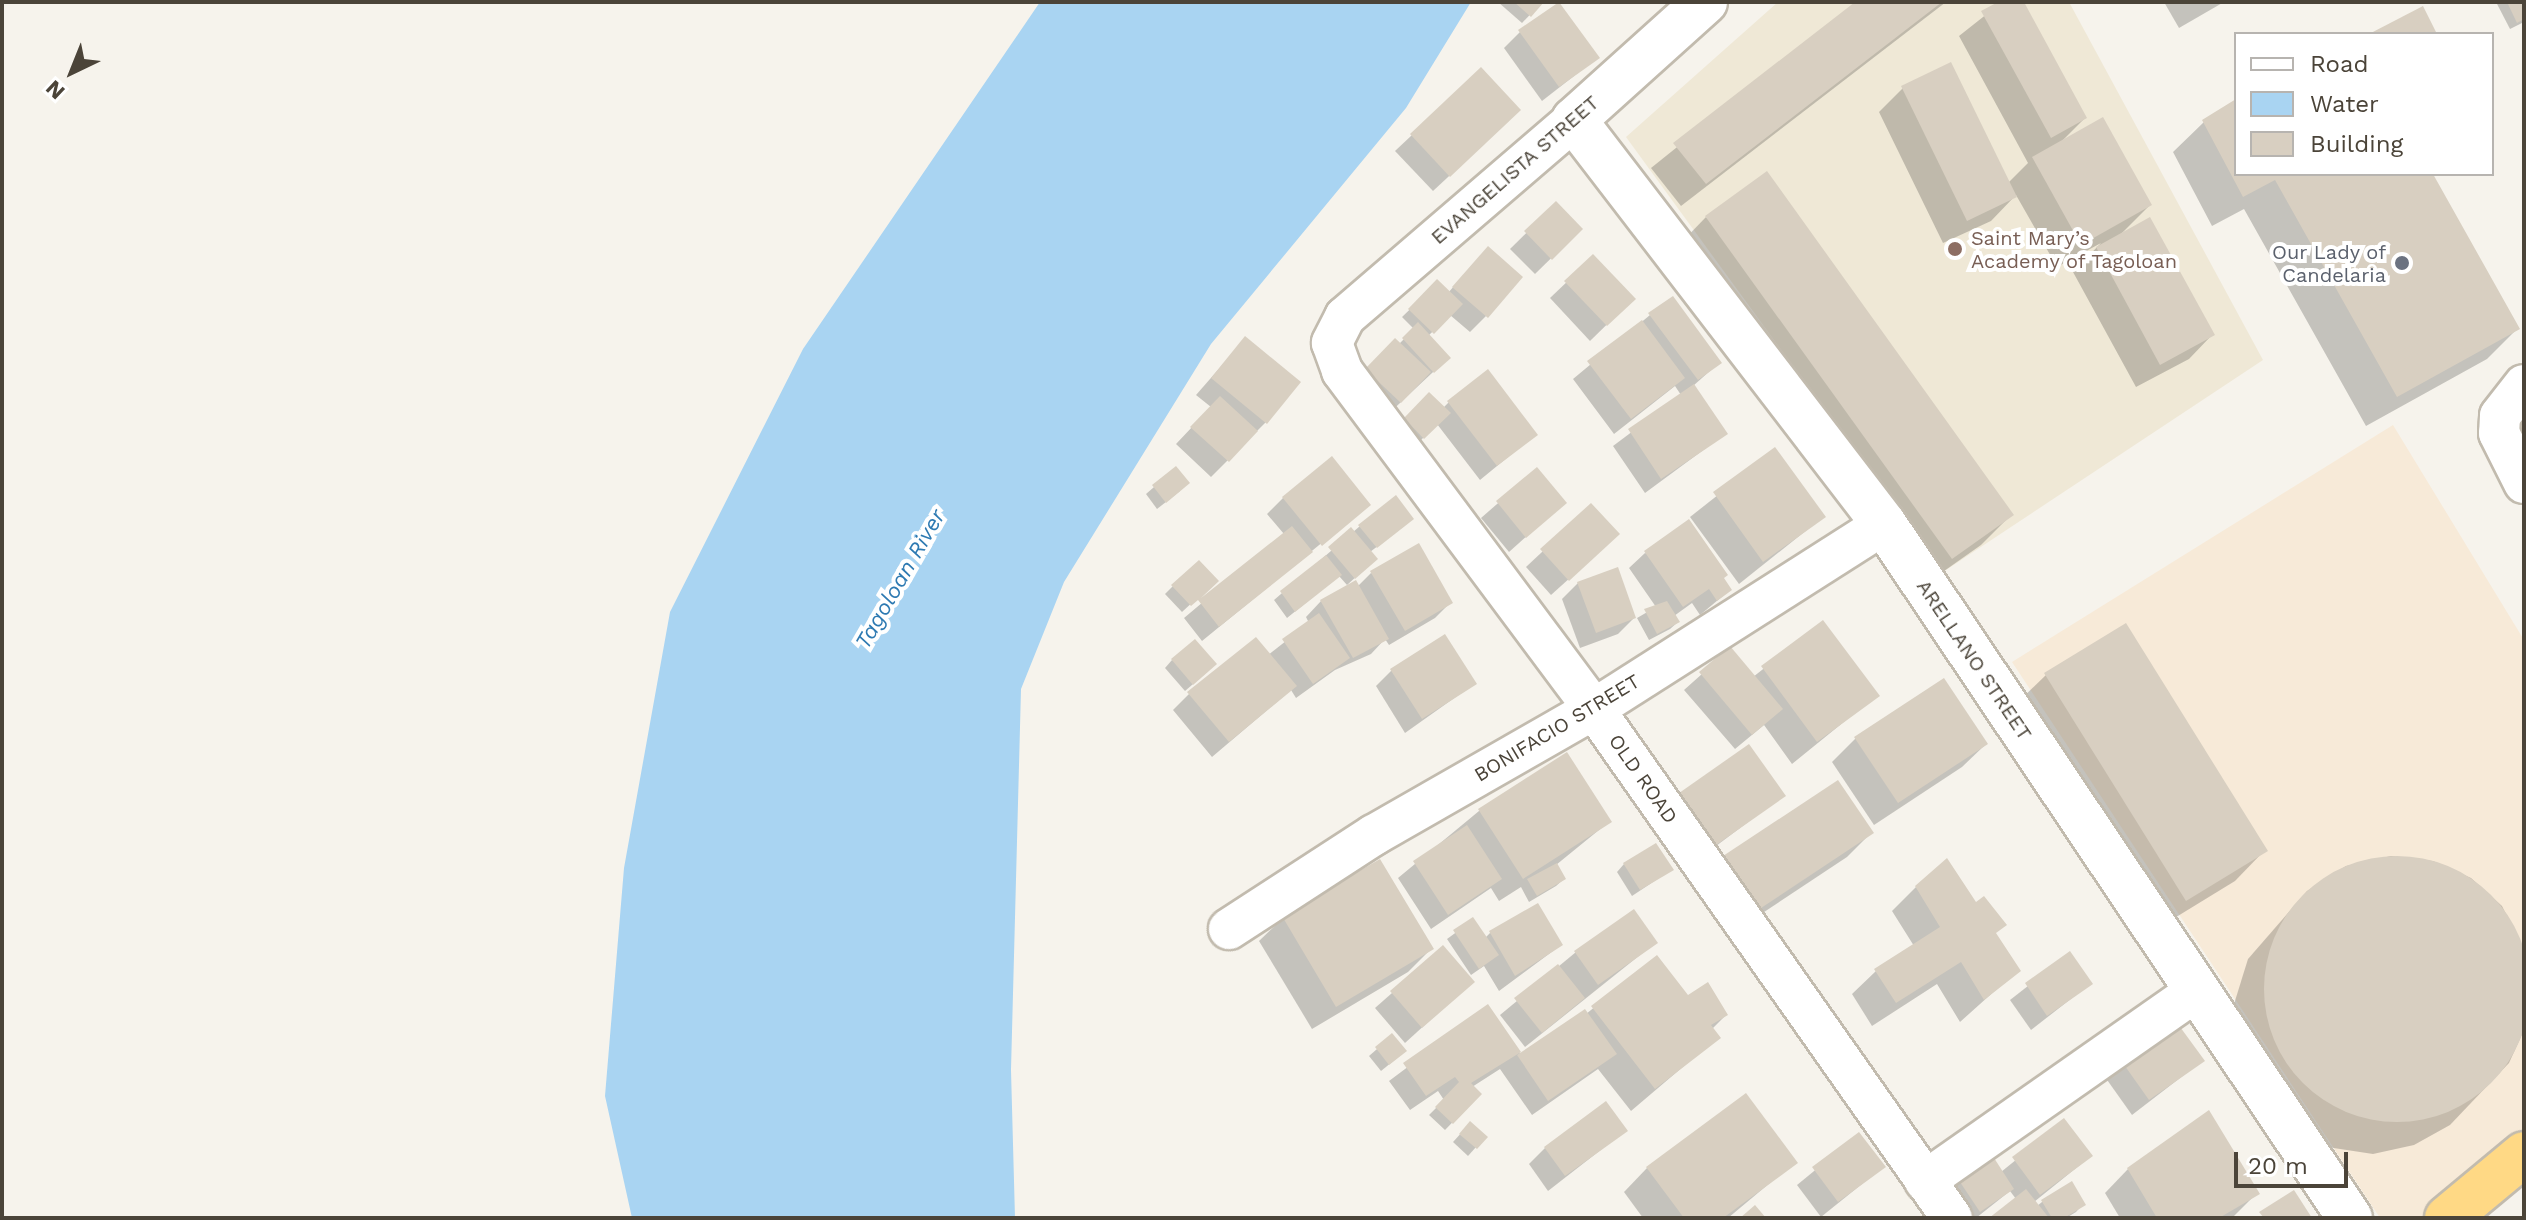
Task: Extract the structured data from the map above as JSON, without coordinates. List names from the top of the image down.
{
  "streets": {
    "street": [
      "EVANGELISTA STREET",
      "ARELLANO STREET",
      "BONIFACIO STREET",
      "OLD ROAD"
    ]
  },
  "crossings": [
    ["EVANGELISTA STREET", "ARELLANO STREET"],
    ["EVANGELISTA STREET", "OLD ROAD"],
    ["ARELLANO STREET", "BONIFACIO STREET"],
    ["BONIFACIO STREET", "OLD ROAD"]
  ],
  "water": ["Tagoloan River"],
  "places": ["Saint Mary’s Academy of Tagoloan", "Our Lady of Candelaria"],
  "legend": ["Road", "Water", "Building"],
  "scale_bar": "20 m",
  "north": "bottom left"
}
